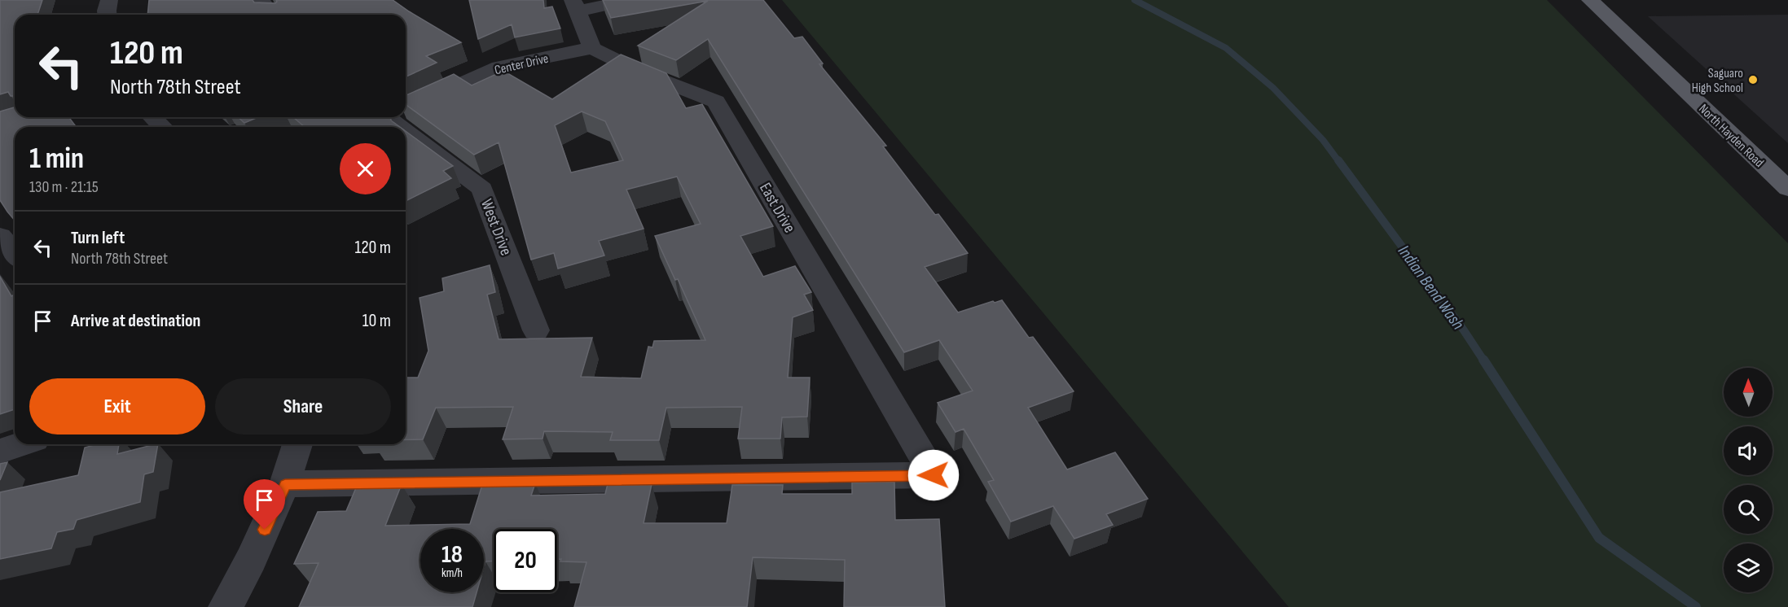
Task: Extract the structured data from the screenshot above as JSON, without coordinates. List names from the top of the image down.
{
  "streets": {
    "main road": ["North Hayden Road"],
    "street": ["Center Drive", "East Drive", "West Drive"]
  },
  "crossings": [
    ["Center Drive", "East Drive"]
  ],
  "water": ["Indian Bend Wash"],
  "places": ["Saguaro High School"],
  "north": "top",
  "page": {
    "turn": ["120 m", "North 78th Street"],
    "heading": ["1 min", "130 m · 21:15"],
    "list": [
      {
        "name": "Turn left",
        "note": "North 78th Street",
        "value": "120 m"
      },
      {
        "name": "Arrive at destination",
        "value": "10 m"
      }
    ],
    "buttons": ["Exit", "Share"],
    "speed": "18 km/h",
    "limit": "20"
  }
}
